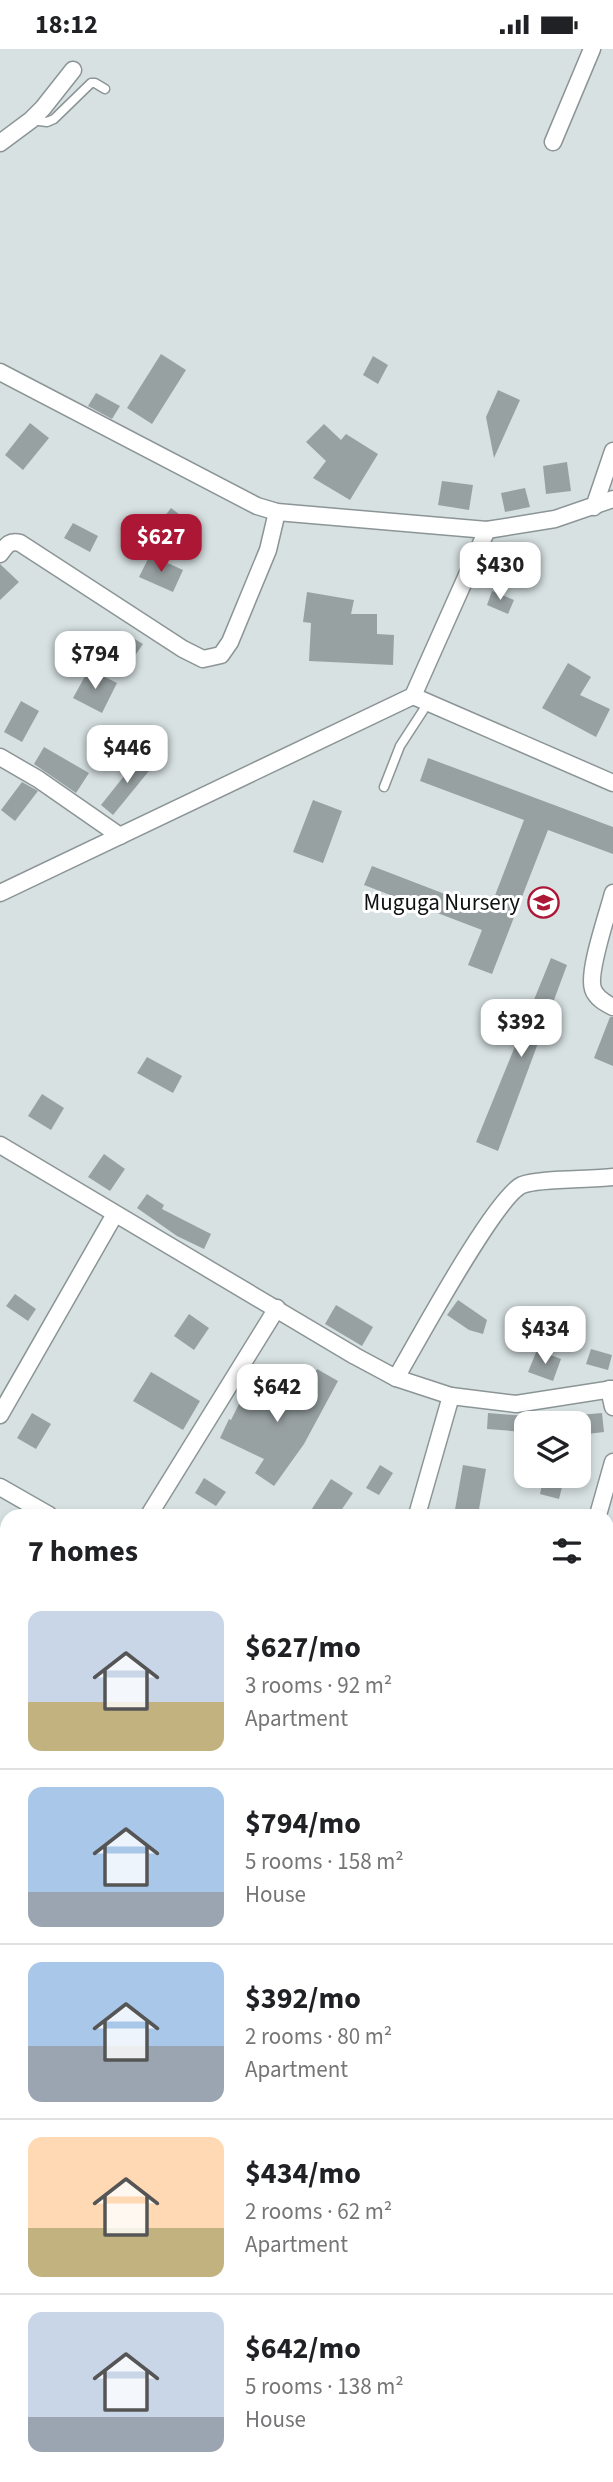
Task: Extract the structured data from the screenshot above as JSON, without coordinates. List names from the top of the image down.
{
  "places": {
    "school or university": ["Muguga Nursery"]
  },
  "page": {
    "status": "18:12",
    "price": [
      "$627",
      "$430",
      "$794",
      "$446",
      "$392",
      "$434",
      "$642"
    ],
    "heading": "7 homes",
    "list": [
      {
        "name": "$627/mo",
        "note": "3 rooms · 92 m² · Apartment"
      },
      {
        "name": "$794/mo",
        "note": "5 rooms · 158 m² · House"
      },
      {
        "name": "$392/mo",
        "note": "2 rooms · 80 m² · Apartment"
      },
      {
        "name": "$434/mo",
        "note": "2 rooms · 62 m² · Apartment"
      },
      {
        "name": "$642/mo",
        "note": "5 rooms · 138 m² · House"
      }
    ]
  }
}
